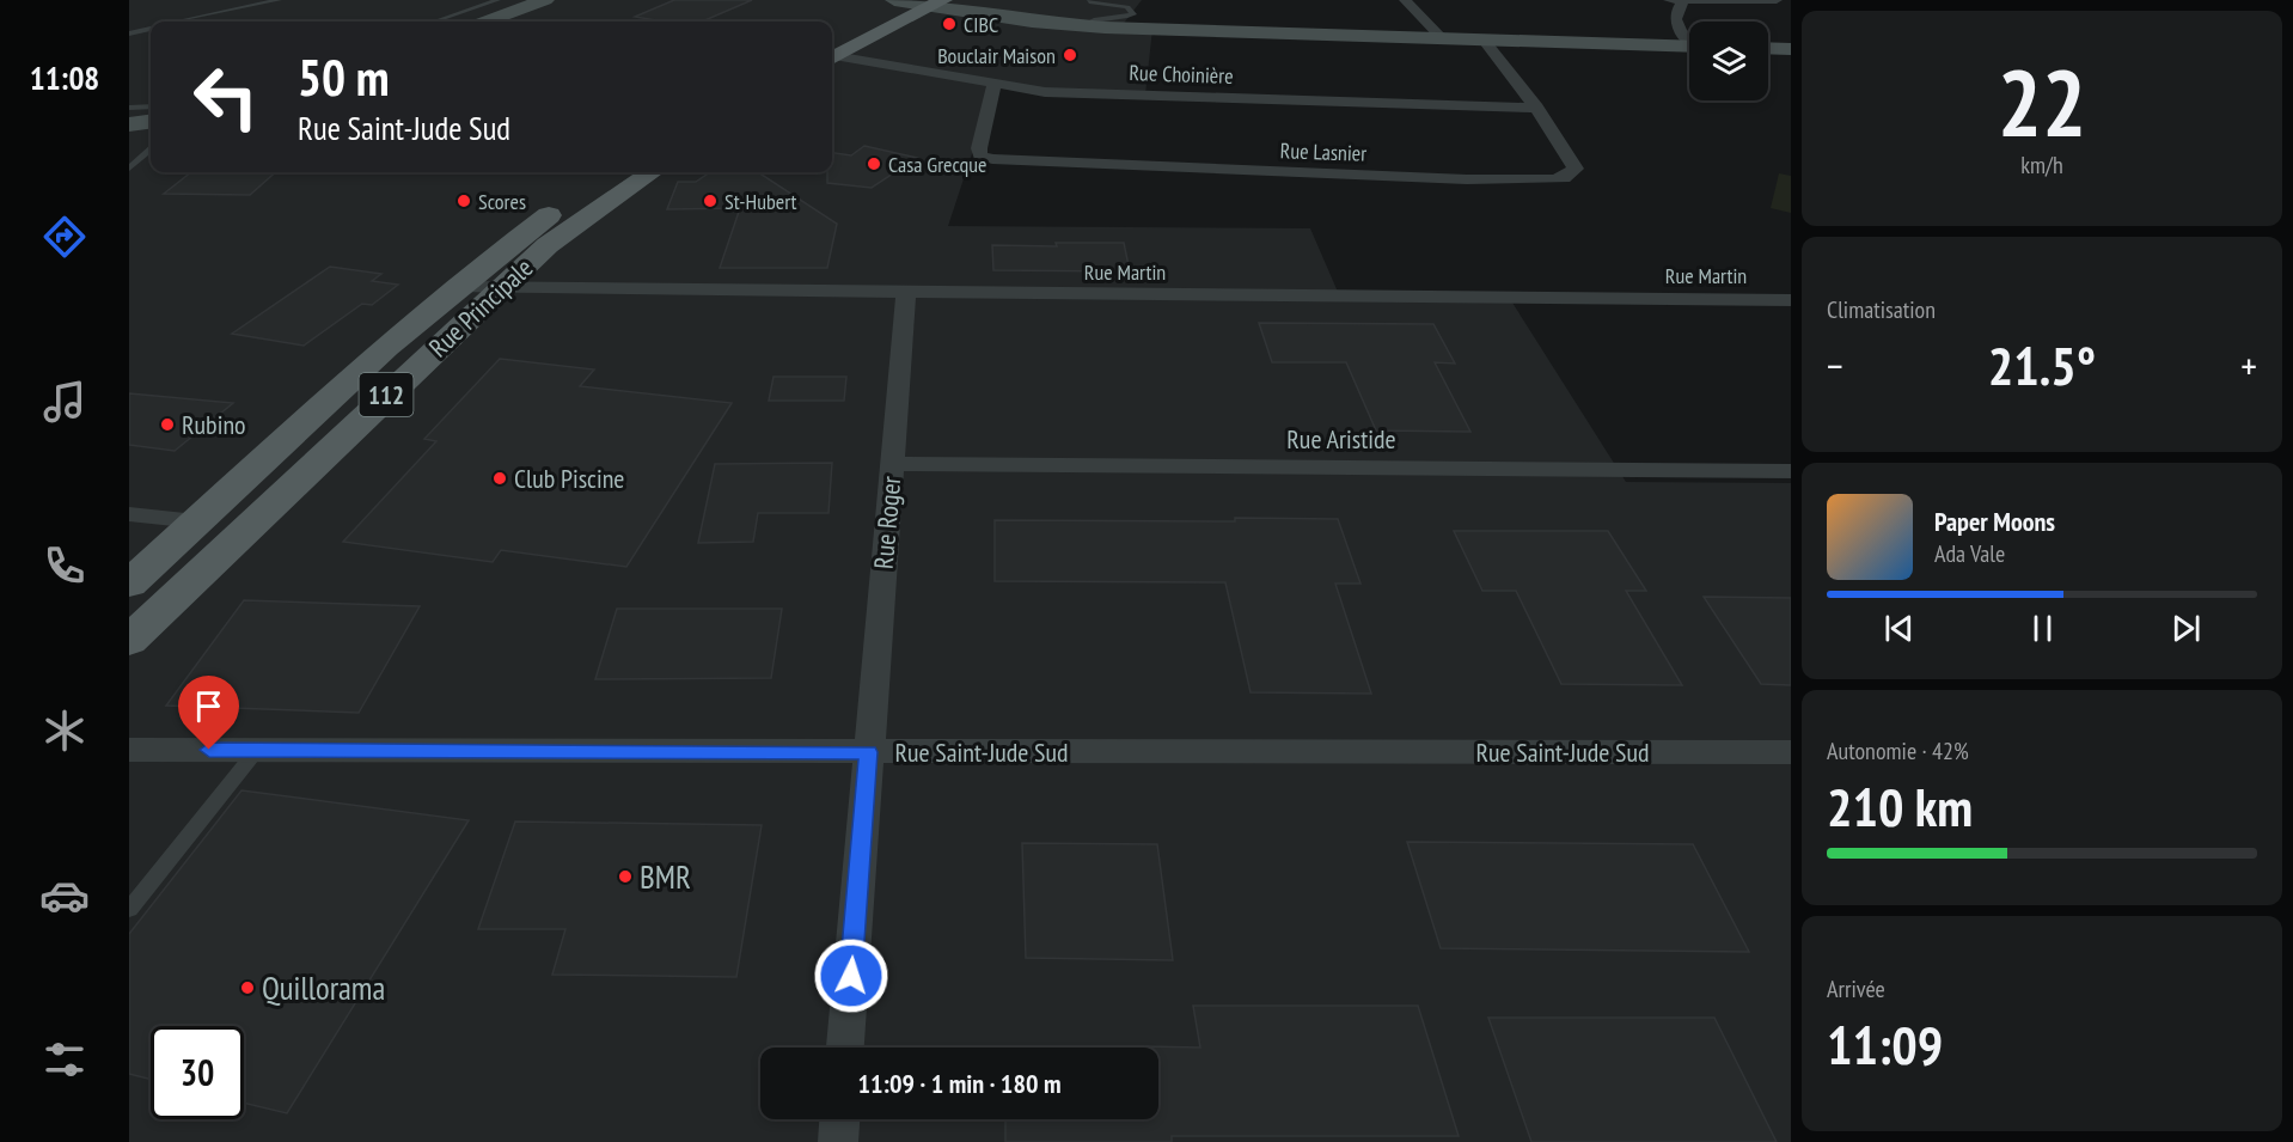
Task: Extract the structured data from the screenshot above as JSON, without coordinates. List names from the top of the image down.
{
  "streets": {
    "main road": ["Rue Principale", "112"],
    "street": [
      "Rue Choinière",
      "Rue Lasnier",
      "Rue Martin",
      "Rue Aristide",
      "Rue Roger",
      "Rue Saint-Jude Sud"
    ]
  },
  "crossings": [
    ["Rue Choinière", "Rue Lasnier"],
    ["Rue Martin", "Rue Principale"],
    ["Rue Martin", "Rue Roger"],
    ["Rue Aristide", "Rue Roger"],
    ["Rue Roger", "Rue Saint-Jude Sud"]
  ],
  "places": [
    "CIBC",
    "Bouclair Maison",
    "Casa Grecque",
    "Scores",
    "St-Hubert",
    "Rubino",
    "Club Piscine",
    "BMR",
    "Quillorama"
  ],
  "page": {
    "tabs": "11:08",
    "tile": [
      ["22", "km/h"],
      "Climatisation",
      ["Autonomie · 42%", "210 km"],
      ["Arrivée", "11:09"]
    ],
    "turn": ["50 m", "Rue Saint-Jude Sud"],
    "heat": ["−", "21.5°", "+"],
    "song": ["Paper Moons", "Ada Vale"],
    "limit": "30",
    "trip": "11:09 · 1 min · 180 m"
  }
}
